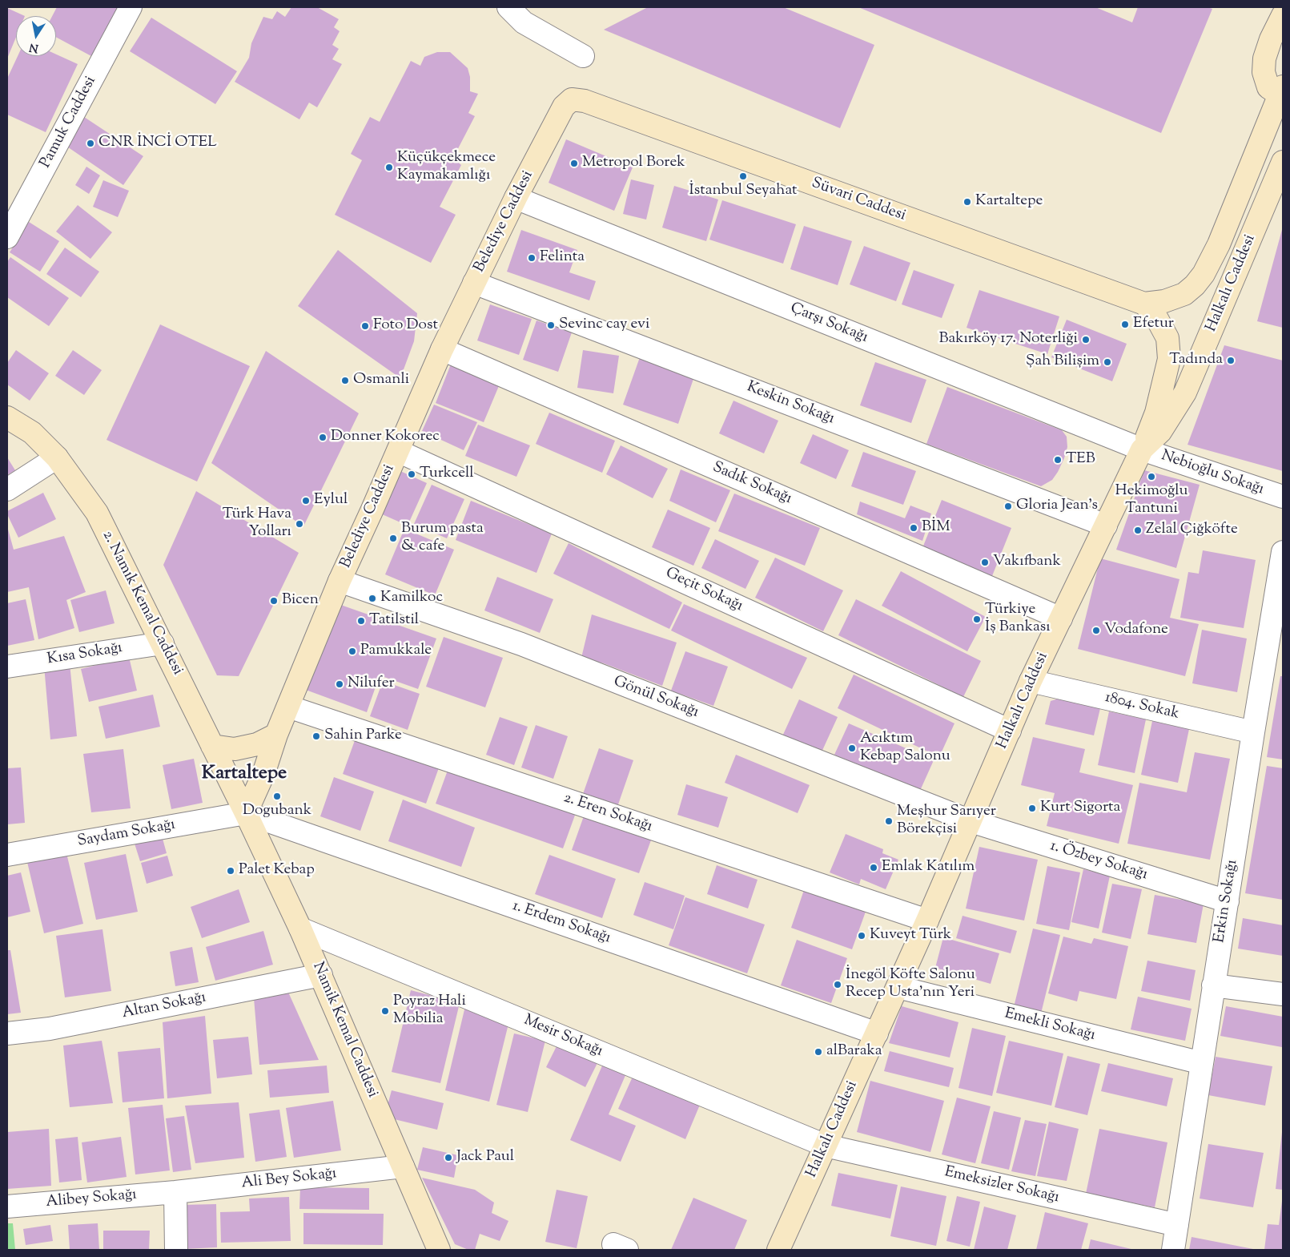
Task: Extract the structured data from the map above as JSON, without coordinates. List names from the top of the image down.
{
  "streets": {
    "main road": [
      "Süvari Caddesi",
      "Belediye Caddesi",
      "Halkalı Caddesi",
      "2. Namık Kemal Caddesi",
      "Namik Kemal Caddesi"
    ],
    "street": [
      "Pamuk Caddesi",
      "Çarşı Sokağı",
      "Keskin Sokağı",
      "Nebioğlu Sokağı",
      "Sadık Sokağı",
      "Geçit Sokağı",
      "Kısa Sokağı",
      "Gönül Sokağı",
      "1804. Sokak",
      "2. Eren Sokağı",
      "Saydam Sokağı",
      "1. Özbey Sokağı",
      "Erkin Sokağı",
      "1. Erdem Sokağı",
      "Altan Sokağı",
      "Emekli Sokağı",
      "Mesir Sokağı",
      "Ali Bey Sokağı",
      "Emeksizler Sokağı",
      "Alibey Sokağı"
    ]
  },
  "crossings": [
    ["Süvari Caddesi", "Belediye Caddesi"],
    ["Süvari Caddesi", "Halkalı Caddesi"],
    ["Belediye Caddesi", "Çarşı Sokağı"],
    ["Belediye Caddesi", "Keskin Sokağı"],
    ["Belediye Caddesi", "Sadık Sokağı"],
    ["Belediye Caddesi", "Geçit Sokağı"],
    ["Belediye Caddesi", "2. Namık Kemal Caddesi"],
    ["Belediye Caddesi", "Gönül Sokağı"],
    ["Belediye Caddesi", "2. Eren Sokağı"],
    ["Belediye Caddesi", "Saydam Sokağı"],
    ["Belediye Caddesi", "1. Erdem Sokağı"],
    ["Belediye Caddesi", "Namik Kemal Caddesi"],
    ["Halkalı Caddesi", "Çarşı Sokağı"],
    ["Halkalı Caddesi", "Keskin Sokağı"],
    ["Halkalı Caddesi", "Nebioğlu Sokağı"],
    ["Halkalı Caddesi", "Sadık Sokağı"],
    ["Halkalı Caddesi", "Geçit Sokağı"],
    ["Halkalı Caddesi", "Gönül Sokağı"],
    ["Halkalı Caddesi", "1804. Sokak"],
    ["Halkalı Caddesi", "2. Eren Sokağı"],
    ["Halkalı Caddesi", "1. Özbey Sokağı"],
    ["Halkalı Caddesi", "1. Erdem Sokağı"],
    ["Halkalı Caddesi", "Emekli Sokağı"],
    ["Halkalı Caddesi", "Mesir Sokağı"],
    ["Halkalı Caddesi", "Emeksizler Sokağı"],
    ["Çarşı Sokağı", "Nebioğlu Sokağı"],
    ["2. Namık Kemal Caddesi", "Kısa Sokağı"],
    ["2. Namık Kemal Caddesi", "Saydam Sokağı"],
    ["2. Namık Kemal Caddesi", "1. Erdem Sokağı"],
    ["2. Namık Kemal Caddesi", "Namik Kemal Caddesi"],
    ["Gönül Sokağı", "1. Özbey Sokağı"],
    ["1804. Sokak", "Erkin Sokağı"],
    ["Saydam Sokağı", "1. Erdem Sokağı"],
    ["Saydam Sokağı", "Namik Kemal Caddesi"],
    ["1. Özbey Sokağı", "Erkin Sokağı"],
    ["Erkin Sokağı", "Emekli Sokağı"],
    ["Erkin Sokağı", "Emeksizler Sokağı"],
    ["1. Erdem Sokağı", "Namik Kemal Caddesi"],
    ["Altan Sokağı", "Namik Kemal Caddesi"],
    ["Namik Kemal Caddesi", "Mesir Sokağı"],
    ["Namik Kemal Caddesi", "Ali Bey Sokağı"],
    ["Mesir Sokağı", "Emeksizler Sokağı"],
    ["Ali Bey Sokağı", "Alibey Sokağı"]
  ],
  "districts": ["Kartaltepe"],
  "places": [
    "CNR İNCİ OTEL",
    "Metropol Borek",
    "Küçükçekmece Kaymakamlığı",
    "İstanbul Seyahat",
    "Kartaltepe",
    "Felinta",
    "Efetur",
    "Sevinc cay evi",
    "Foto Dost",
    "Bakırköy 17. Noterliği",
    "Tadında",
    "Şah Bilişim",
    "Osmanli",
    "Donner Kokorec",
    "TEB",
    "Turkcell",
    "Hekimoğlu Tantuni",
    "Eylul",
    "Gloria Jean's",
    "Türk Hava Yolları",
    "BİM",
    "Zelal Çiğköfte",
    "Burum pasta & cafe",
    "Vakıfbank",
    "Kamilkoc",
    "Bicen",
    "Türkiye İş Bankası",
    "Tatilstil",
    "Vodafone",
    "Pamukkale",
    "Nilufer",
    "Sahin Parke",
    "Acıktım Kebap Salonu",
    "Dogubank",
    "Kurt Sigorta",
    "Meşhur Sarıyer Börekçisi",
    "Emlak Katılım",
    "Palet Kebap",
    "Kuveyt Türk",
    "İnegöl Köfte Salonu Recep Usta'nın Yeri",
    "Poyraz Hali Mobilia",
    "alBaraka",
    "Jack Paul"
  ],
  "north": "bottom"
}
